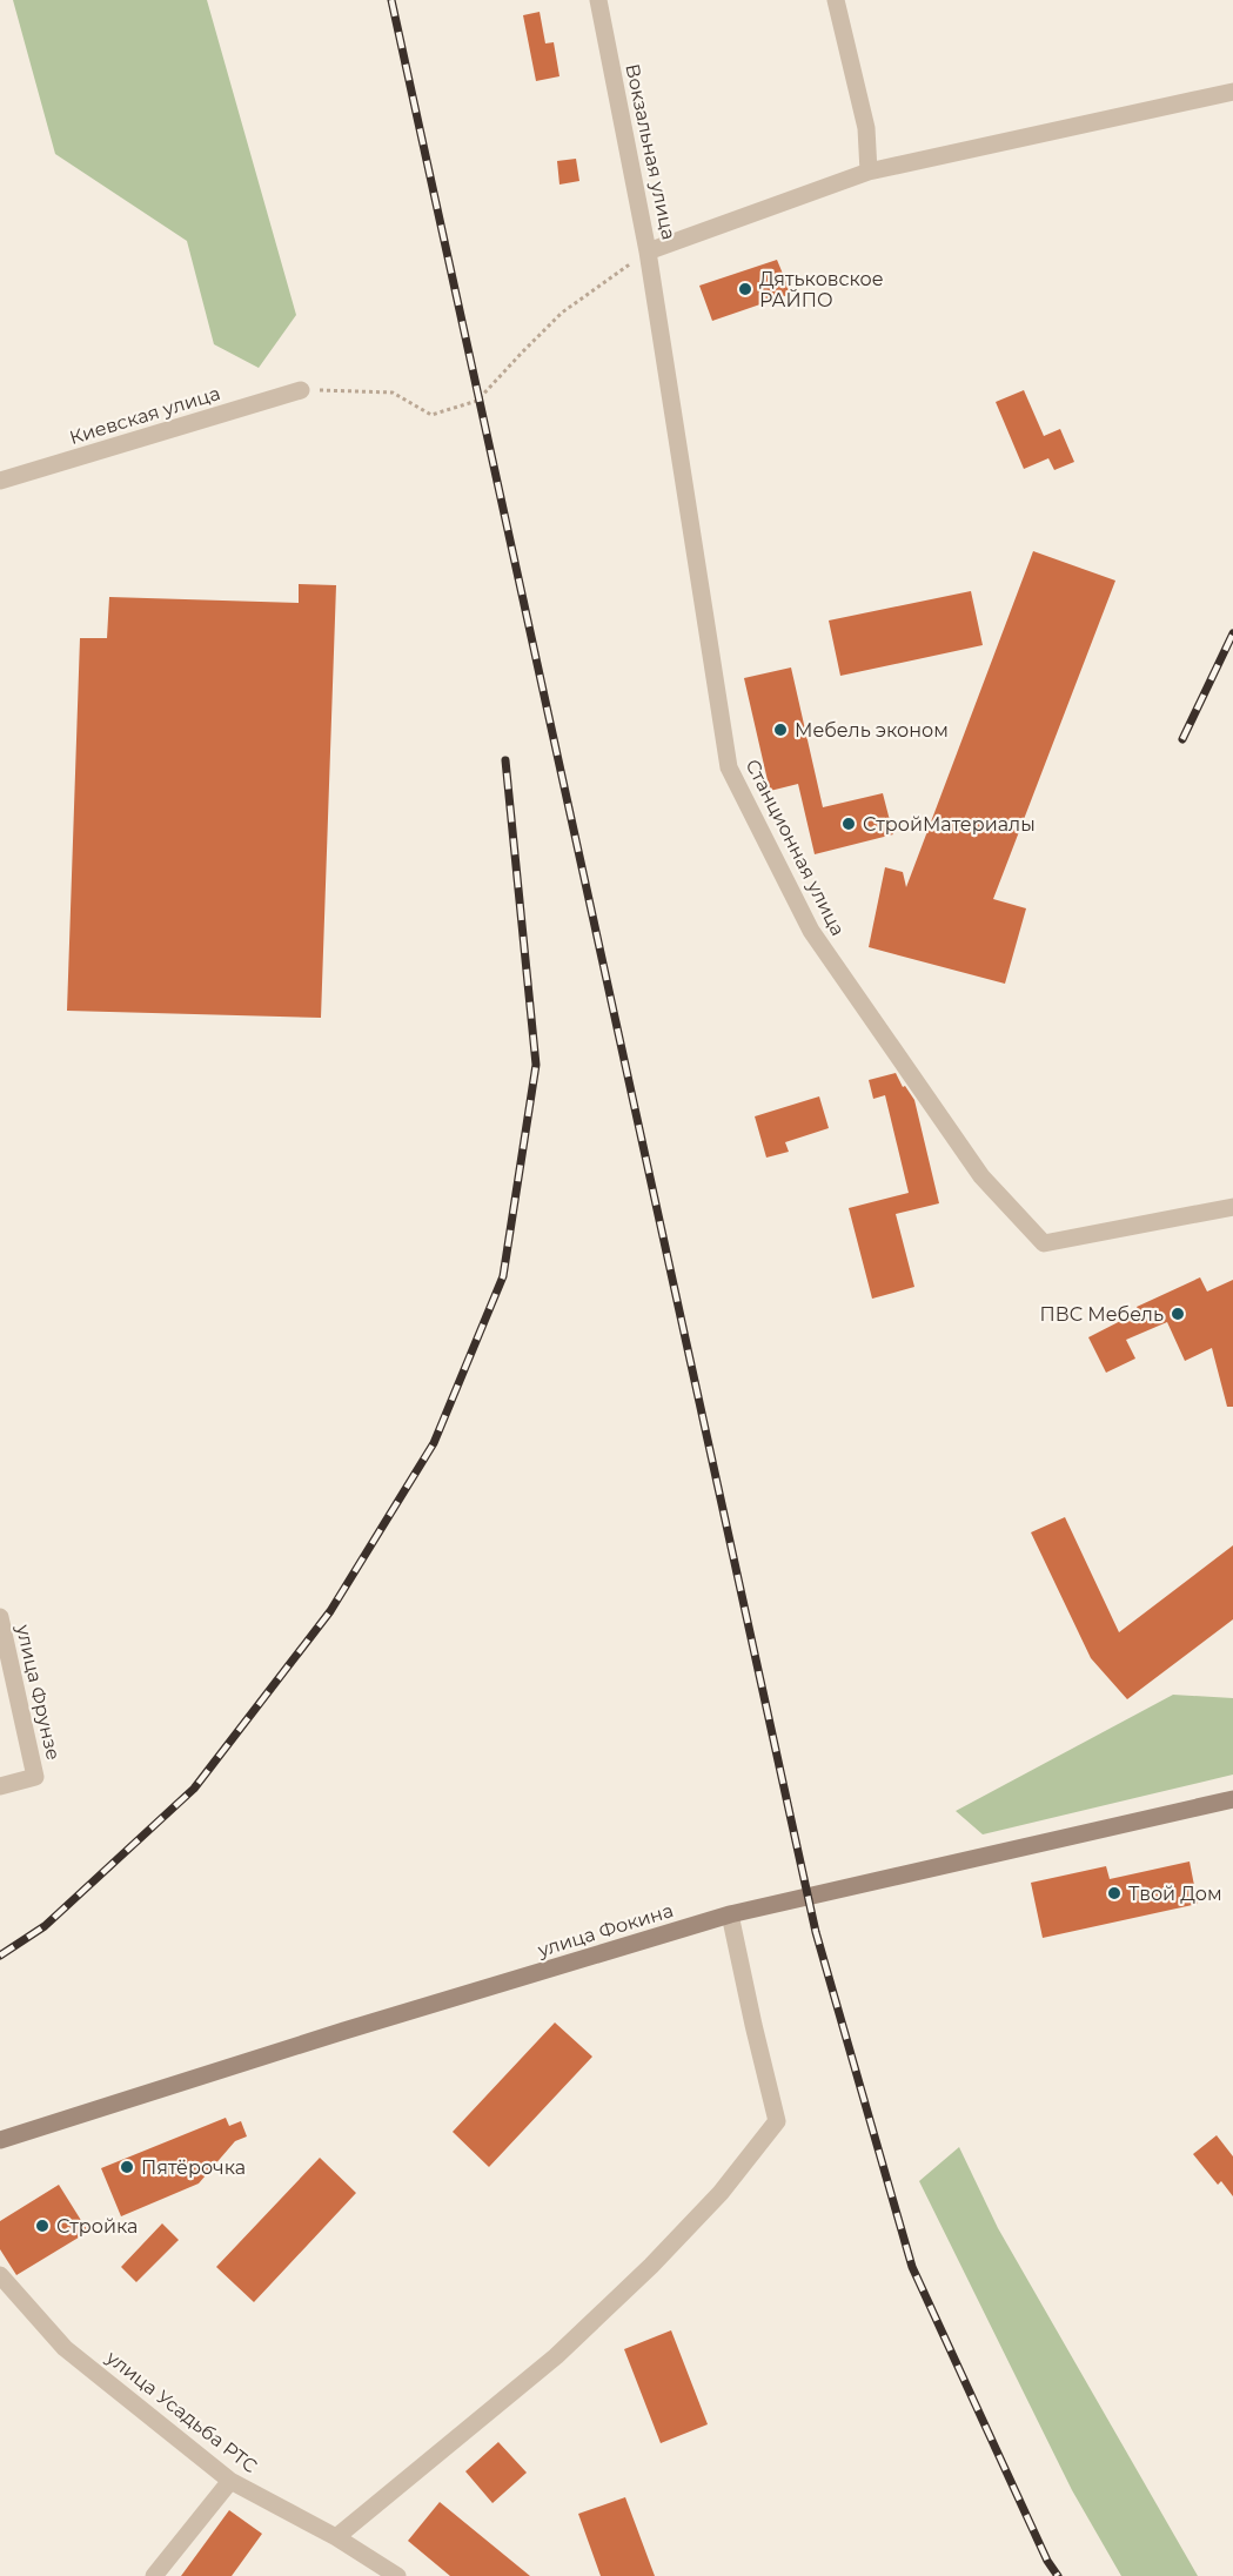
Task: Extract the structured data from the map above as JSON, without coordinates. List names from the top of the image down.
{
  "streets": {
    "main road": ["улица Фокина"],
    "street": [
      "Вокзальная улица",
      "Киевская улица",
      "Станционная улица",
      "улица Фрунзе",
      "улица Усадьба РТС"
    ]
  },
  "crossings": [
    ["Вокзальная улица", "Станционная улица"]
  ],
  "places": [
    "Дятьковское РАЙПО",
    "Мебель эконом",
    "СтройМатериалы",
    "ПВС Мебель",
    "Твой Дом",
    "Пятёрочка",
    "Стройка"
  ]
}
